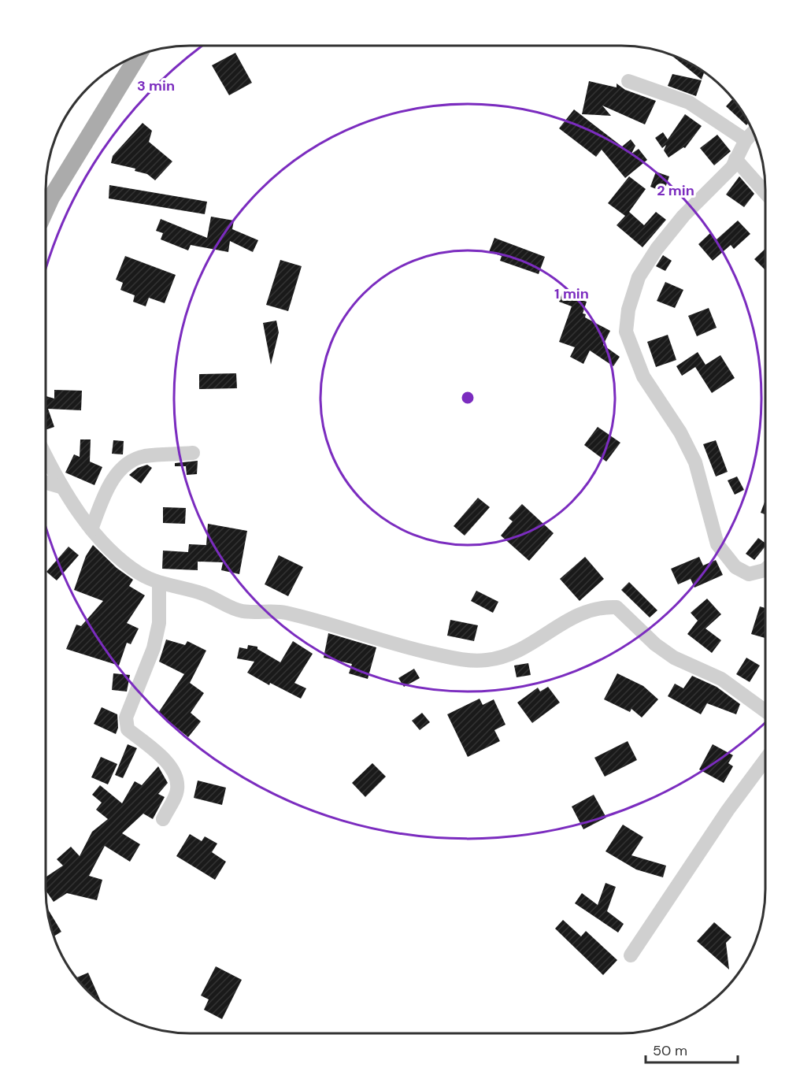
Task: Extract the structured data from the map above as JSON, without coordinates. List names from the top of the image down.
{
  "scale_bar": "50 m",
  "rings": ["3 min", "2 min", "1 min"]
}
